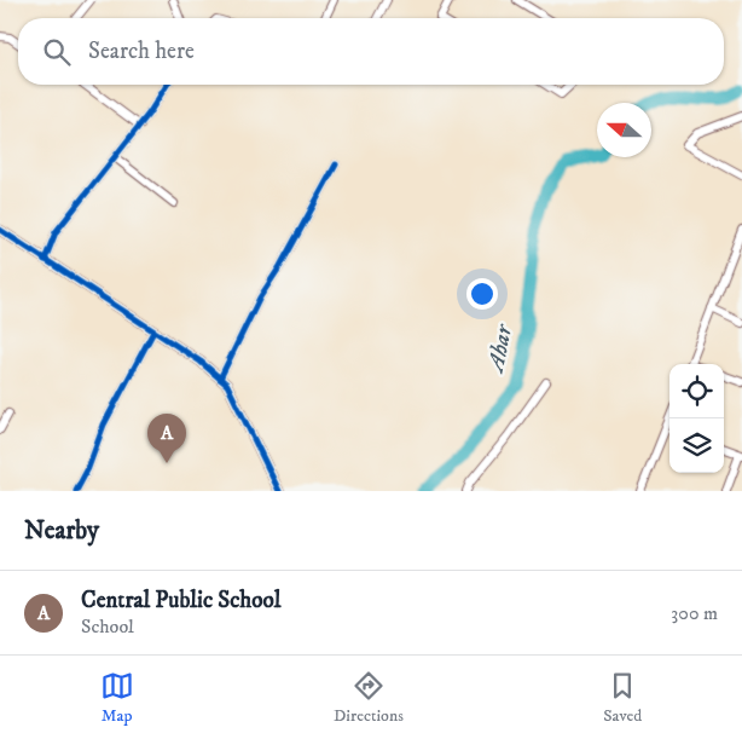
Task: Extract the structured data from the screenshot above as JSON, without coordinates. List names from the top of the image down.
{
  "water": ["Ahar"],
  "north": "left",
  "page": {
    "search": "Search here",
    "pins": "A",
    "heading": "Nearby",
    "list": [
      {
        "mark": "A",
        "name": "Central Public School",
        "note": "School",
        "value": "300 m"
      }
    ],
    "nav": ["Map", "Directions", "Saved"]
  }
}
